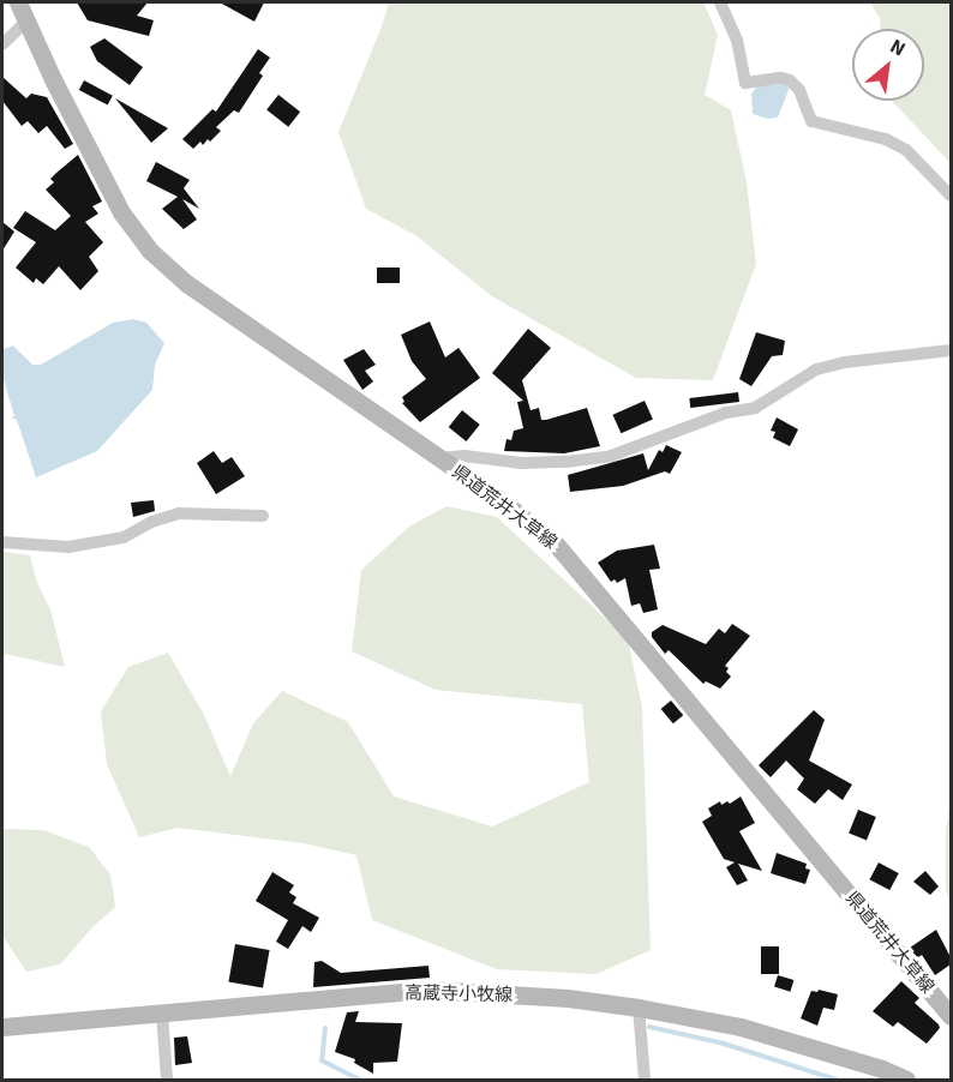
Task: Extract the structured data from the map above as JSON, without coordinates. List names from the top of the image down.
{
  "streets": {
    "main road": ["県道荒井大草線", "高蔵寺小牧線"]
  },
  "north": "top right"
}
